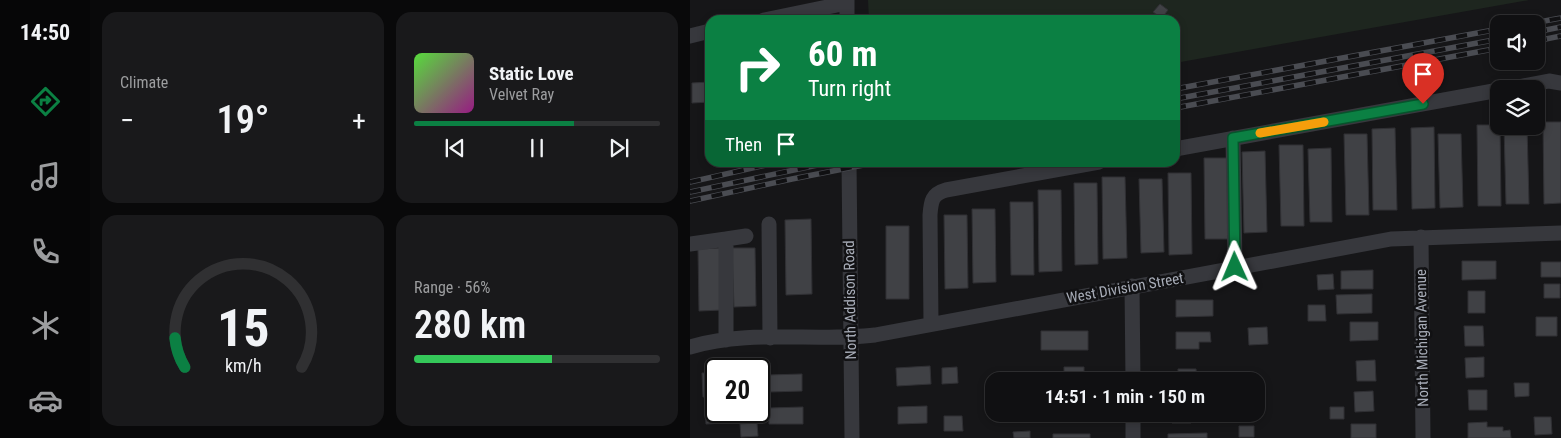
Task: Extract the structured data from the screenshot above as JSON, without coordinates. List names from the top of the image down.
{
  "streets": {
    "street": ["West Division Street", "North Addison Road", "North Michigan Avenue"]
  },
  "crossings": [
    ["West Division Street", "North Addison Road"],
    ["West Division Street", "North Michigan Avenue"]
  ],
  "page": {
    "tabs": "14:50",
    "tile": [
      "Climate",
      ["Range · 56%", "280 km"]
    ],
    "turn": ["60 m", "Turn right"],
    "song": ["Static Love", "Velvet Ray"],
    "heat": ["−", "19°", "+"],
    "then": "Then",
    "limit": "20",
    "trip": "14:51 · 1 min · 150 m",
    "gauge": ["15", "km/h"]
  }
}
